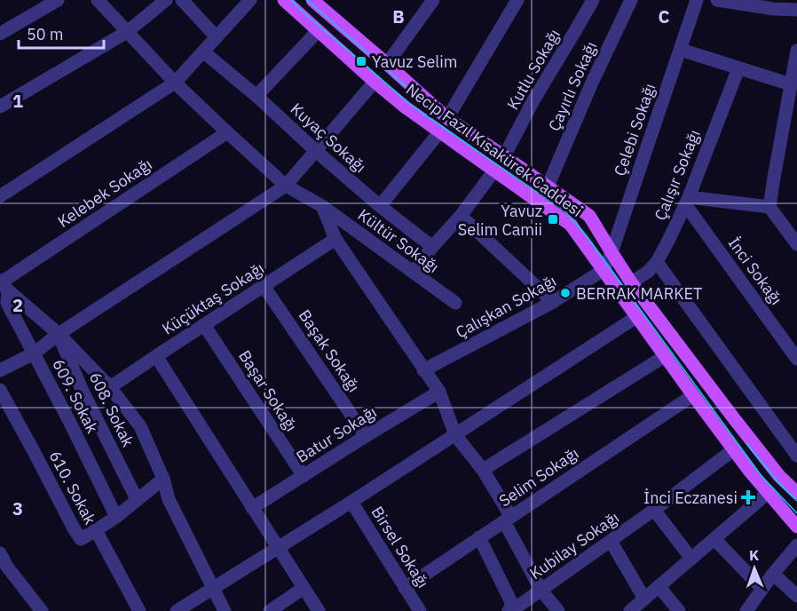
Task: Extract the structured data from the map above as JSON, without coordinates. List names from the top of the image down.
{
  "streets": {
    "main road": ["Necip Fazıl Kısakürek Caddesi"],
    "street": [
      "Kutlu Sokağı",
      "Çayırlı Sokağı",
      "Çelebi Sokağı",
      "Kuyaç Sokağı",
      "Çalışır Sokağı",
      "Kelebek Sokağı",
      "Kültür Sokağı",
      "İnci Sokağı",
      "Küçüktaş Sokağı",
      "Çalışkan Sokağı",
      "Başak Sokağı",
      "Başar Sokağı",
      "609. Sokak",
      "608. Sokak",
      "Batur Sokağı",
      "Selim Sokağı",
      "610. Sokak",
      "Kubilay Sokağı",
      "Birsel Sokağı"
    ]
  },
  "crossings": [
    ["Kutlu Sokağı", "Necip Fazıl Kısakürek Caddesi"],
    ["Çayırlı Sokağı", "Necip Fazıl Kısakürek Caddesi"],
    ["Çelebi Sokağı", "Necip Fazıl Kısakürek Caddesi"],
    ["Çelebi Sokağı", "Çalışkan Sokağı"],
    ["Necip Fazıl Kısakürek Caddesi", "Çalışır Sokağı"],
    ["Necip Fazıl Kısakürek Caddesi", "Çalışkan Sokağı"],
    ["Necip Fazıl Kısakürek Caddesi", "Selim Sokağı"],
    ["Necip Fazıl Kısakürek Caddesi", "Kubilay Sokağı"],
    ["Çalışır Sokağı", "İnci Sokağı"],
    ["Kelebek Sokağı", "Kültür Sokağı"],
    ["Kelebek Sokağı", "609. Sokak"],
    ["Küçüktaş Sokağı", "Başak Sokağı"],
    ["Küçüktaş Sokağı", "Başar Sokağı"],
    ["Başak Sokağı", "Batur Sokağı"],
    ["Başar Sokağı", "Batur Sokağı"],
    ["609. Sokak", "610. Sokak"],
    ["608. Sokak", "610. Sokak"],
    ["Selim Sokağı", "Birsel Sokağı"]
  ],
  "places": {
    "transit": ["Yavuz Selim", "Yavuz Selim Camii"],
    "other": ["BERRAK MARKET"],
    "health": ["İnci Eczanesi"]
  },
  "scale_bar": "50 m",
  "north": "top",
  "grid": {
    "columns": ["B", "C"],
    "rows": ["1", "2", "3"]
  }
}
